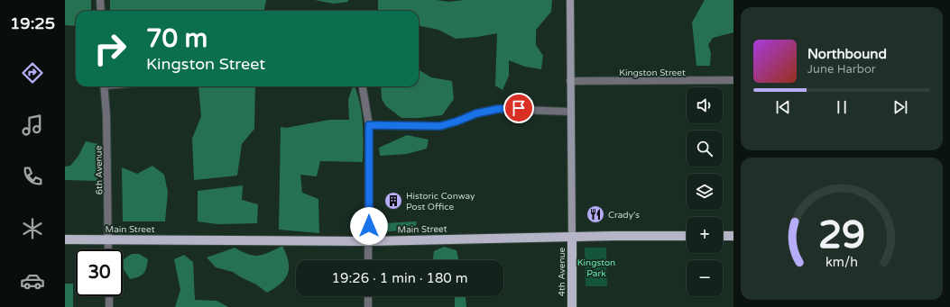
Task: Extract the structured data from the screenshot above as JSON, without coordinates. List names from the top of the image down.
{
  "streets": {
    "main road": ["Main Street", "4th Avenue"],
    "street": ["Kingston Street", "6th Avenue"]
  },
  "crossings": [
    ["6th Avenue", "Main Street"],
    ["Main Street", "4th Avenue"]
  ],
  "parks": ["Kingston Park"],
  "places": {
    "building": ["Historic Conway Post Office"],
    "restaurant": ["Crady's"]
  },
  "page": {
    "tabs": "19:25",
    "turn": ["70 m", "Kingston Street"],
    "song": ["Northbound", "June Harbor"],
    "map_buttons": ["+", "−"],
    "limit": "30",
    "trip": "19:26 · 1 min · 180 m",
    "gauge": ["29", "km/h"]
  }
}
